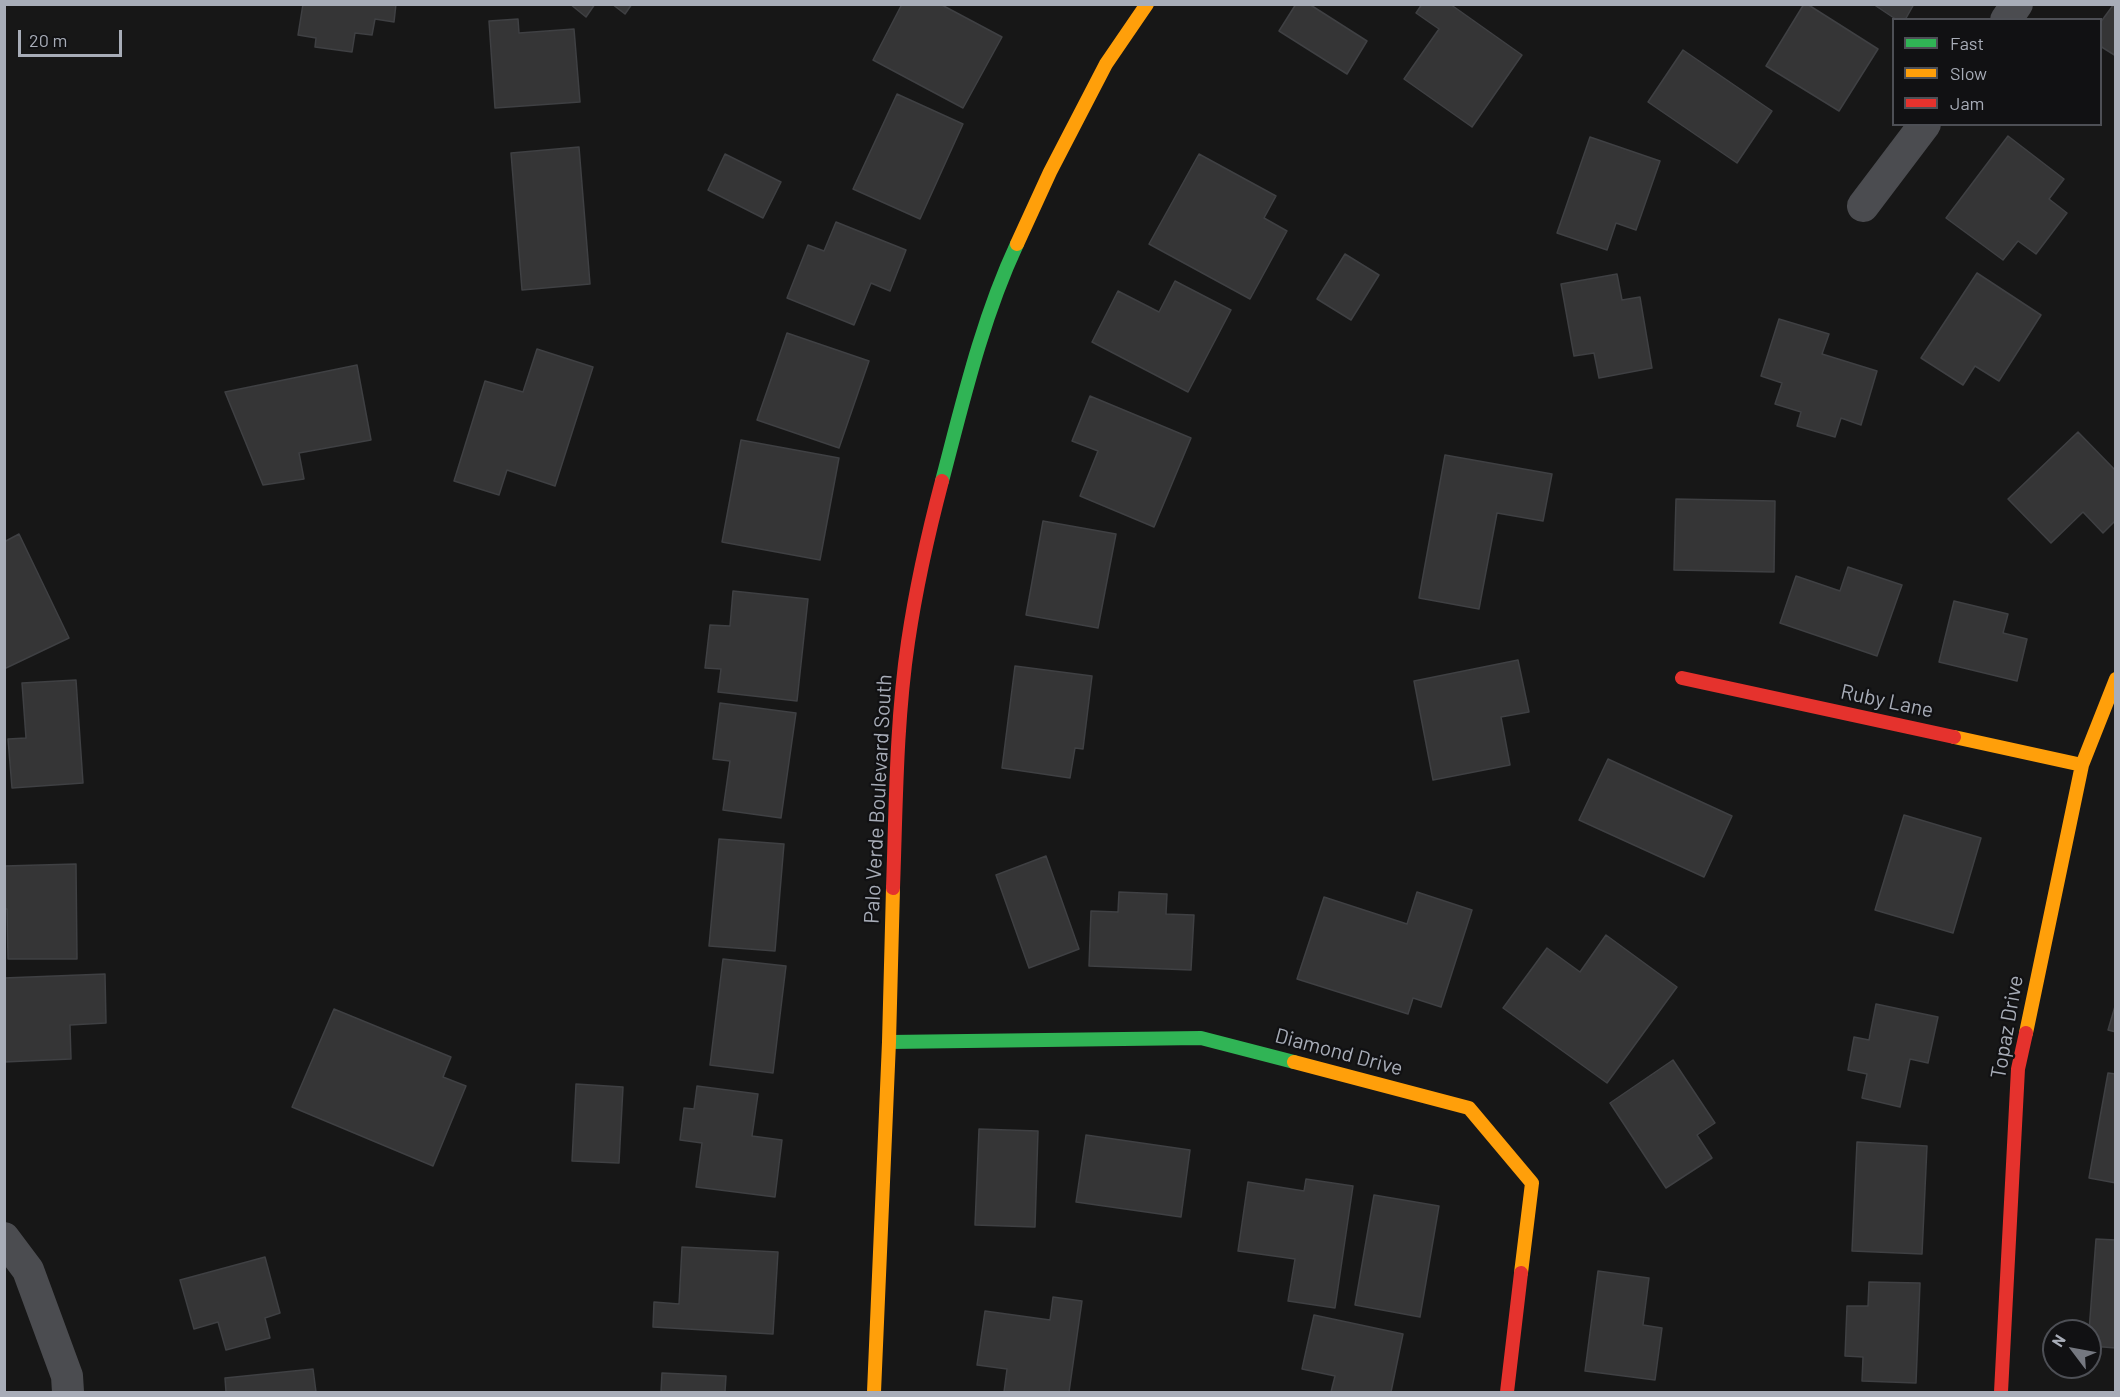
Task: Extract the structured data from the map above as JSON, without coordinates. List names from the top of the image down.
{
  "streets": {
    "street": [
      "Ruby Lane",
      "Palo Verde Boulevard South",
      "Topaz Drive",
      "Diamond Drive"
    ]
  },
  "crossings": [
    ["Ruby Lane", "Topaz Drive"],
    ["Palo Verde Boulevard South", "Diamond Drive"]
  ],
  "legend": ["Fast", "Slow", "Jam"],
  "scale_bar": "20 m",
  "north": "top left"
}
